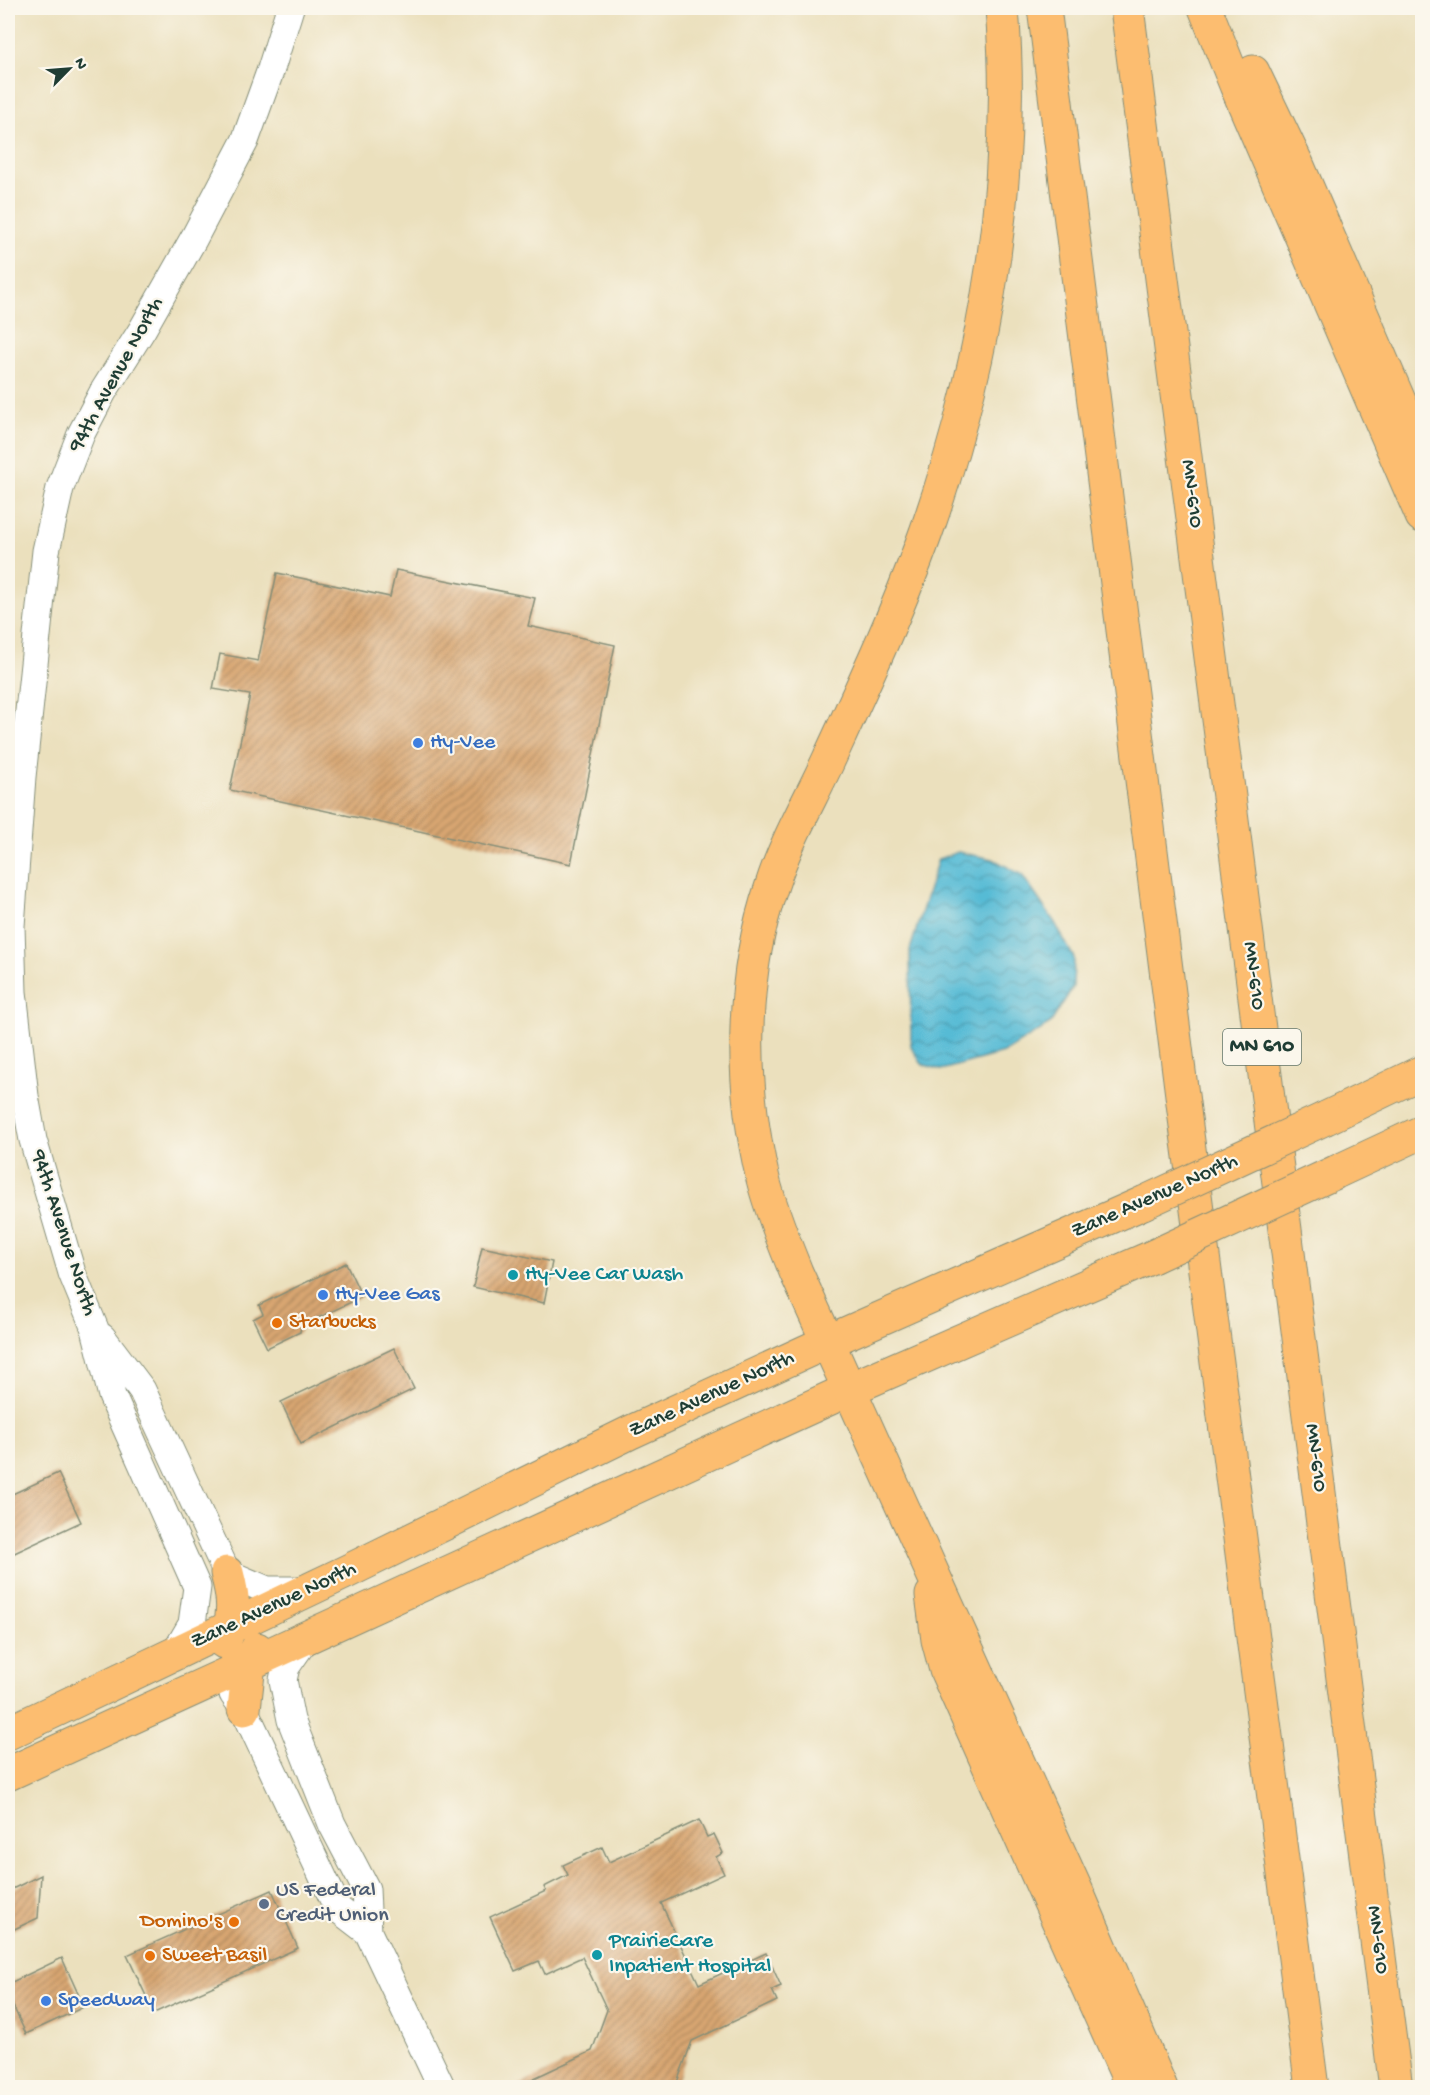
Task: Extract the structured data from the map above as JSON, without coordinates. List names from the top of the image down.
{
  "streets": {
    "main road": ["MN-610", "MN 610", "Zane Avenue North"],
    "street": ["94th Avenue North"]
  },
  "crossings": [
    ["94th Avenue North", "Zane Avenue North"]
  ],
  "places": [
    "Hy-Vee",
    "Hy-Vee Car Wash",
    "Hy-Vee Gas",
    "Starbucks",
    "US Federal Credit Union",
    "Domino's",
    "PrairieCare Inpatient Hospital",
    "Sweet Basil",
    "Speedway"
  ],
  "north": "top right"
}
